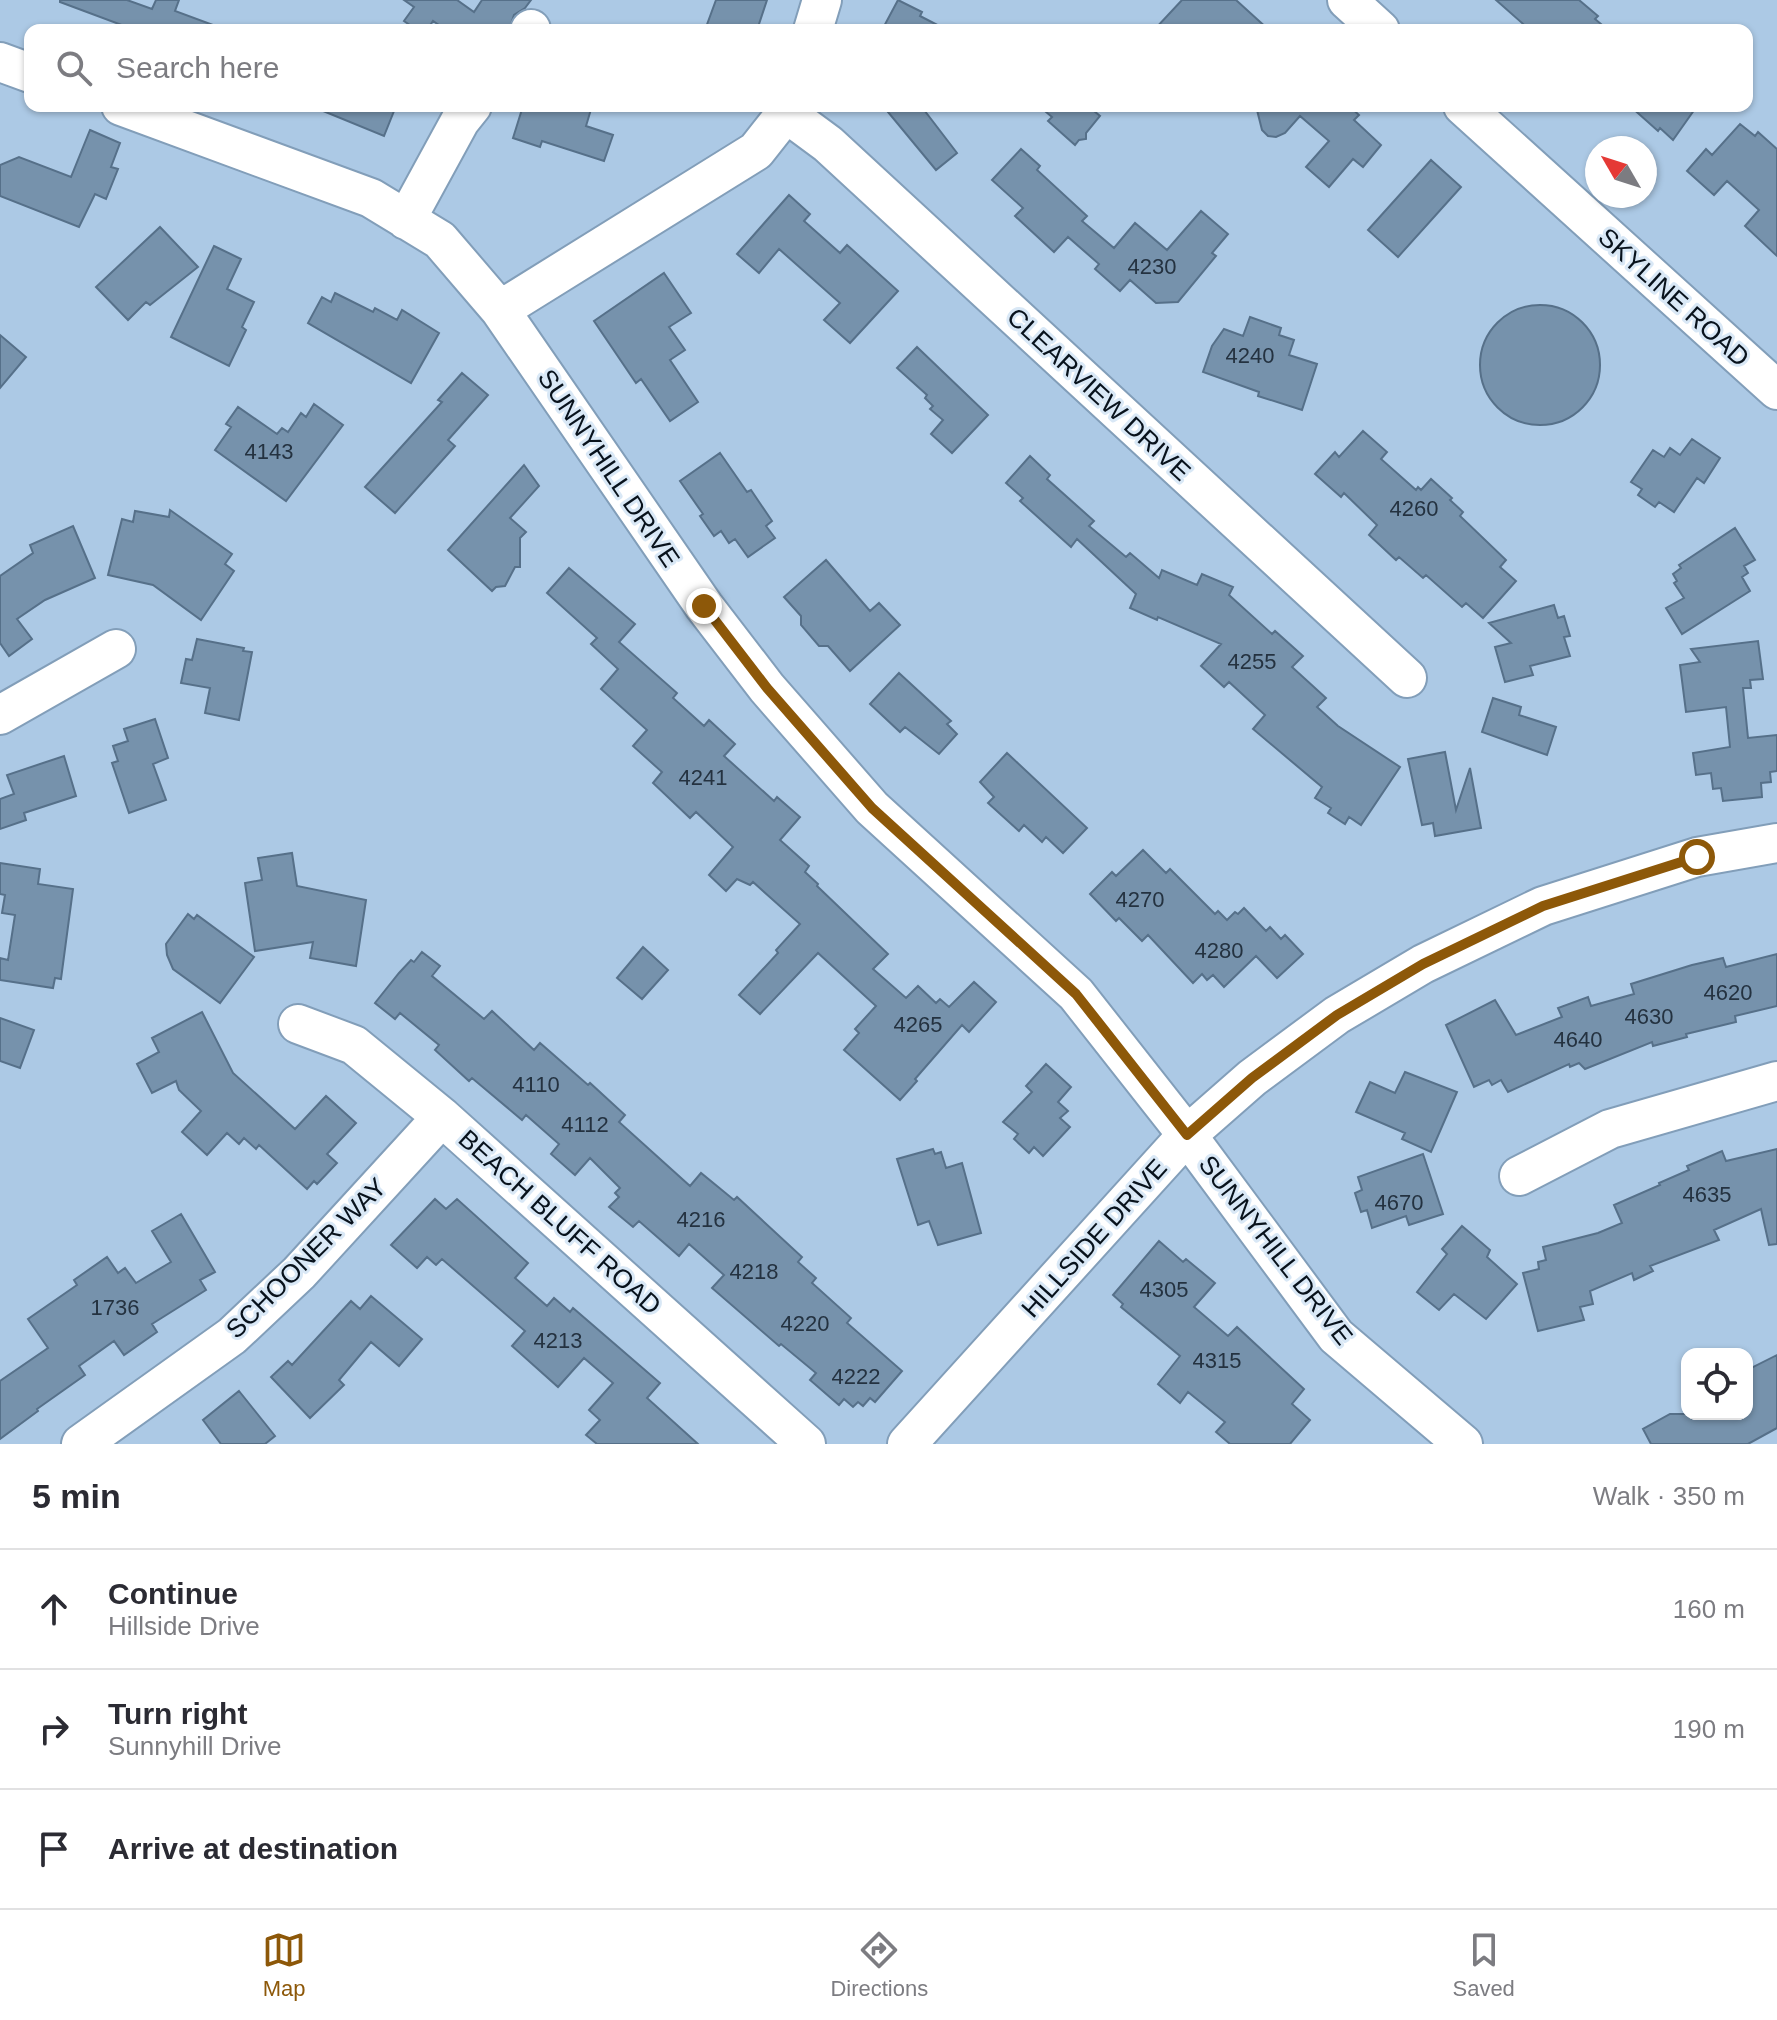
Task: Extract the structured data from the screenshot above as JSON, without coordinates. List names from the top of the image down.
{
  "streets": {
    "street": [
      "SKYLINE ROAD",
      "CLEARVIEW DRIVE",
      "SUNNYHILL DRIVE",
      "BEACH BLUFF ROAD",
      "HILLSIDE DRIVE",
      "SCHOONER WAY"
    ]
  },
  "crossings": [
    ["SUNNYHILL DRIVE", "HILLSIDE DRIVE"],
    ["BEACH BLUFF ROAD", "SCHOONER WAY"]
  ],
  "house_numbers": [
    "4230",
    "4240",
    "4143",
    "4260",
    "4255",
    "4241",
    "4270",
    "4280",
    "4620",
    "4630",
    "4265",
    "4640",
    "4110",
    "4112",
    "4635",
    "4670",
    "4216",
    "4218",
    "4305",
    "1736",
    "4220",
    "4213",
    "4315",
    "4222"
  ],
  "north": "top left",
  "page": {
    "search": "Search here",
    "heading": ["5 min", "Walk · 350 m"],
    "list": [
      ["Continue", "Hillside Drive", "160 m"],
      ["Turn right", "Sunnyhill Drive", "190 m"],
      "Arrive at destination"
    ],
    "nav": ["Map", "Directions", "Saved"]
  }
}
